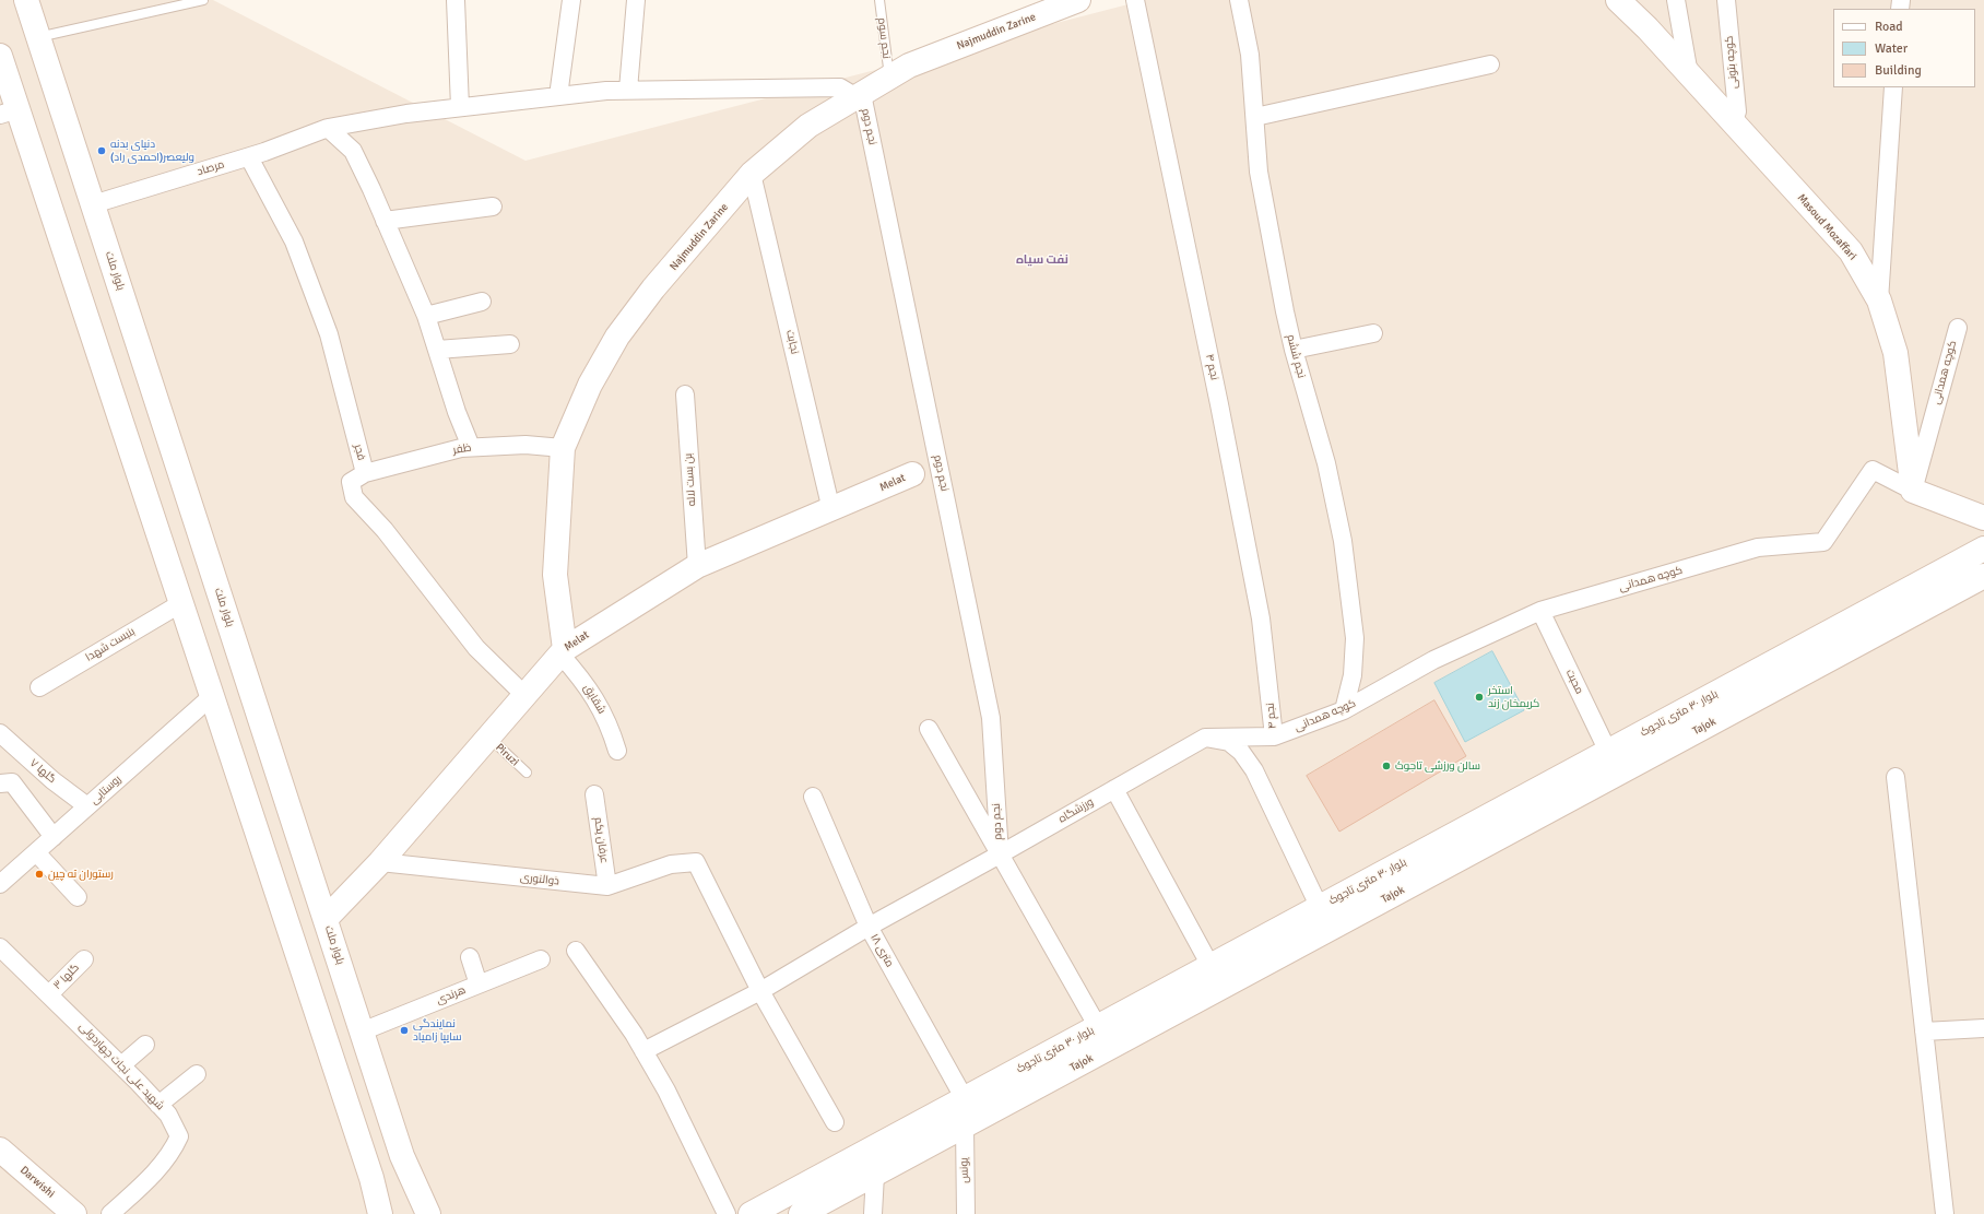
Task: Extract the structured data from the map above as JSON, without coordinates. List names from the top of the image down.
{
  "streets": {
    "main road": [
      "Najmuddin Zarine",
      "Masoud Mozaffari",
      "بلوار ملت",
      "Melat",
      "بلوار ۳۰ متری تاجوک",
      "Tajok",
      "Darwishi"
    ],
    "street": [
      "کوچه بتونی",
      "نجم دوم",
      "مرصاد",
      "نجابت",
      "نجم ششم",
      "نجم ۴",
      "کوچه همدانی",
      "ظفر",
      "فجر",
      "بن بست لاله",
      "بنبست شهدا",
      "محبت",
      "شقایق",
      "گلها ۷",
      "روستایی",
      "ورزشگاه",
      "عرفان یکم",
      "ذوالنوری",
      "۱۸ متری",
      "گلها ۳",
      "هرندی",
      "شهید علی نجات چهاردولی",
      "یونس"
    ],
    "lane": ["نجم سوم", "Piruzi"]
  },
  "crossings": [
    ["Najmuddin Zarine", "نجم سوم"],
    ["Najmuddin Zarine", "نجم دوم"],
    ["Najmuddin Zarine", "مرصاد"],
    ["Najmuddin Zarine", "نجابت"],
    ["Najmuddin Zarine", "ظفر"],
    ["Najmuddin Zarine", "Melat"],
    ["Najmuddin Zarine", "شقایق"],
    ["کوچه بتونی", "Masoud Mozaffari"],
    ["نجم دوم", "مرصاد"],
    ["نجم دوم", "ورزشگاه"],
    ["مرصاد", "بلوار ملت"],
    ["مرصاد", "فجر"],
    ["Masoud Mozaffari", "کوچه همدانی"],
    ["بلوار ملت", "Melat"],
    ["بلوار ملت", "هرندی"],
    ["نجابت", "Melat"],
    ["نجم ششم", "کوچه همدانی"],
    ["نجم ۴", "کوچه همدانی"],
    ["کوچه همدانی", "محبت"],
    ["کوچه همدانی", "ورزشگاه"],
    ["ظفر", "فجر"],
    ["فجر", "Melat"],
    ["بن بست لاله", "Melat"],
    ["Melat", "شقایق"],
    ["Melat", "Piruzi"],
    ["Melat", "ذوالنوری"],
    ["محبت", "بلوار ۳۰ متری تاجوک"],
    ["بلوار ۳۰ متری تاجوک", "۱۸ متری"],
    ["Tajok", "یونس"],
    ["گلها ۷", "روستایی"],
    ["ورزشگاه", "ذوالنوری"],
    ["ورزشگاه", "۱۸ متری"],
    ["عرفان یکم", "ذوالنوری"],
    ["گلها ۳", "شهید علی نجات چهاردولی"]
  ],
  "districts": ["نفت سیاه"],
  "places": [
    "دنیای بدنه ولیعصر(احمدی راد)",
    "استخر کریمخان زند",
    "سالن ورزشی تاجوک",
    "رستوران ته چین",
    "نمایندگی سایپا زامیاد"
  ],
  "legend": ["Road", "Water", "Building"]
}
